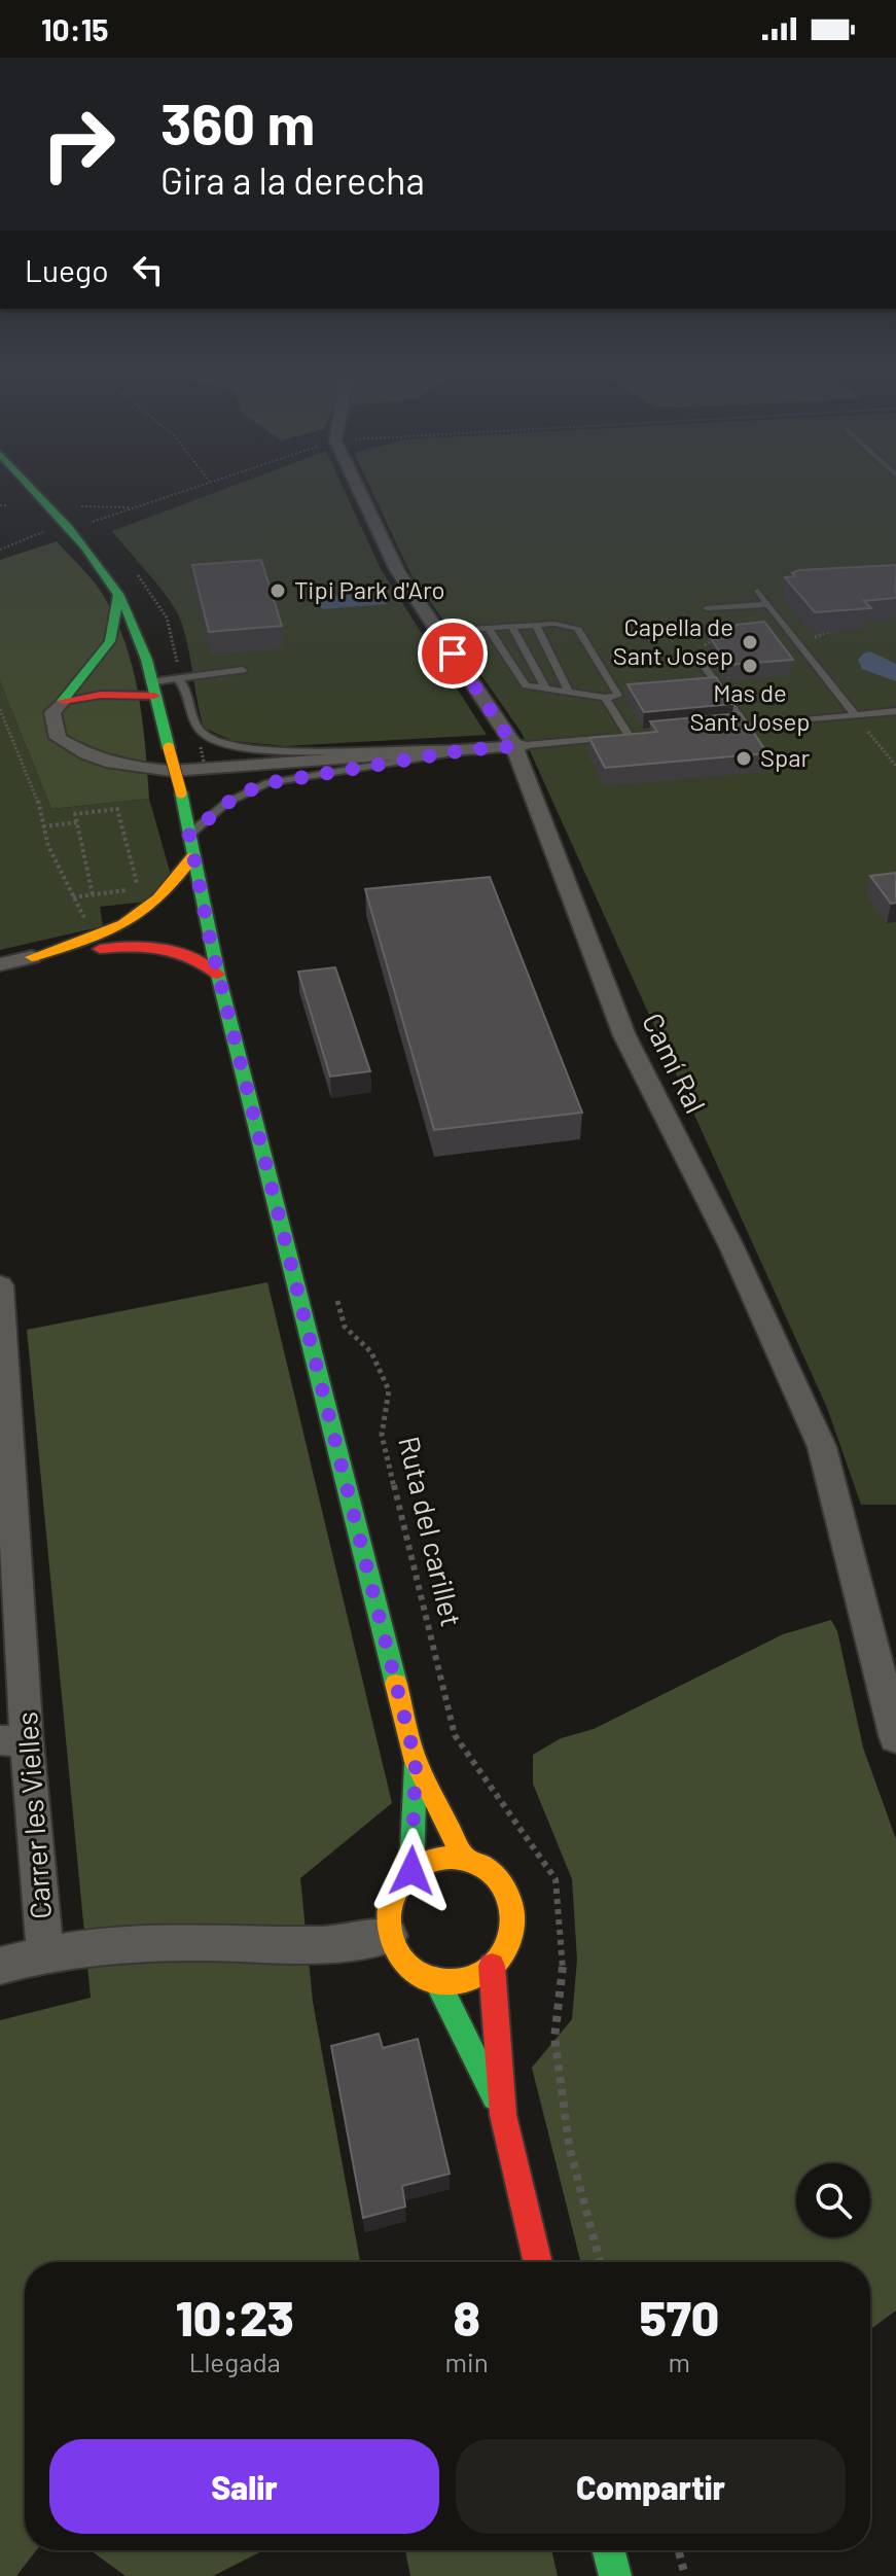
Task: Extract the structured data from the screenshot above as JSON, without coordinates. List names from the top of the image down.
{
  "streets": {
    "street": ["Camí Ral", "Carrer les Vielles"],
    "path": ["Ruta del carillet"]
  },
  "places": [
    "Tipi Park d'Aro",
    "Capella de Sant Josep",
    "Mas de Sant Josep",
    "Spar"
  ],
  "page": {
    "status": "10:15",
    "turn": ["360 m", "Gira a la derecha"],
    "then": "Luego",
    "eta": [
      "10:23",
      "Llegada",
      "8",
      "min",
      "570",
      "m"
    ],
    "buttons": ["Salir", "Compartir"]
  }
}
